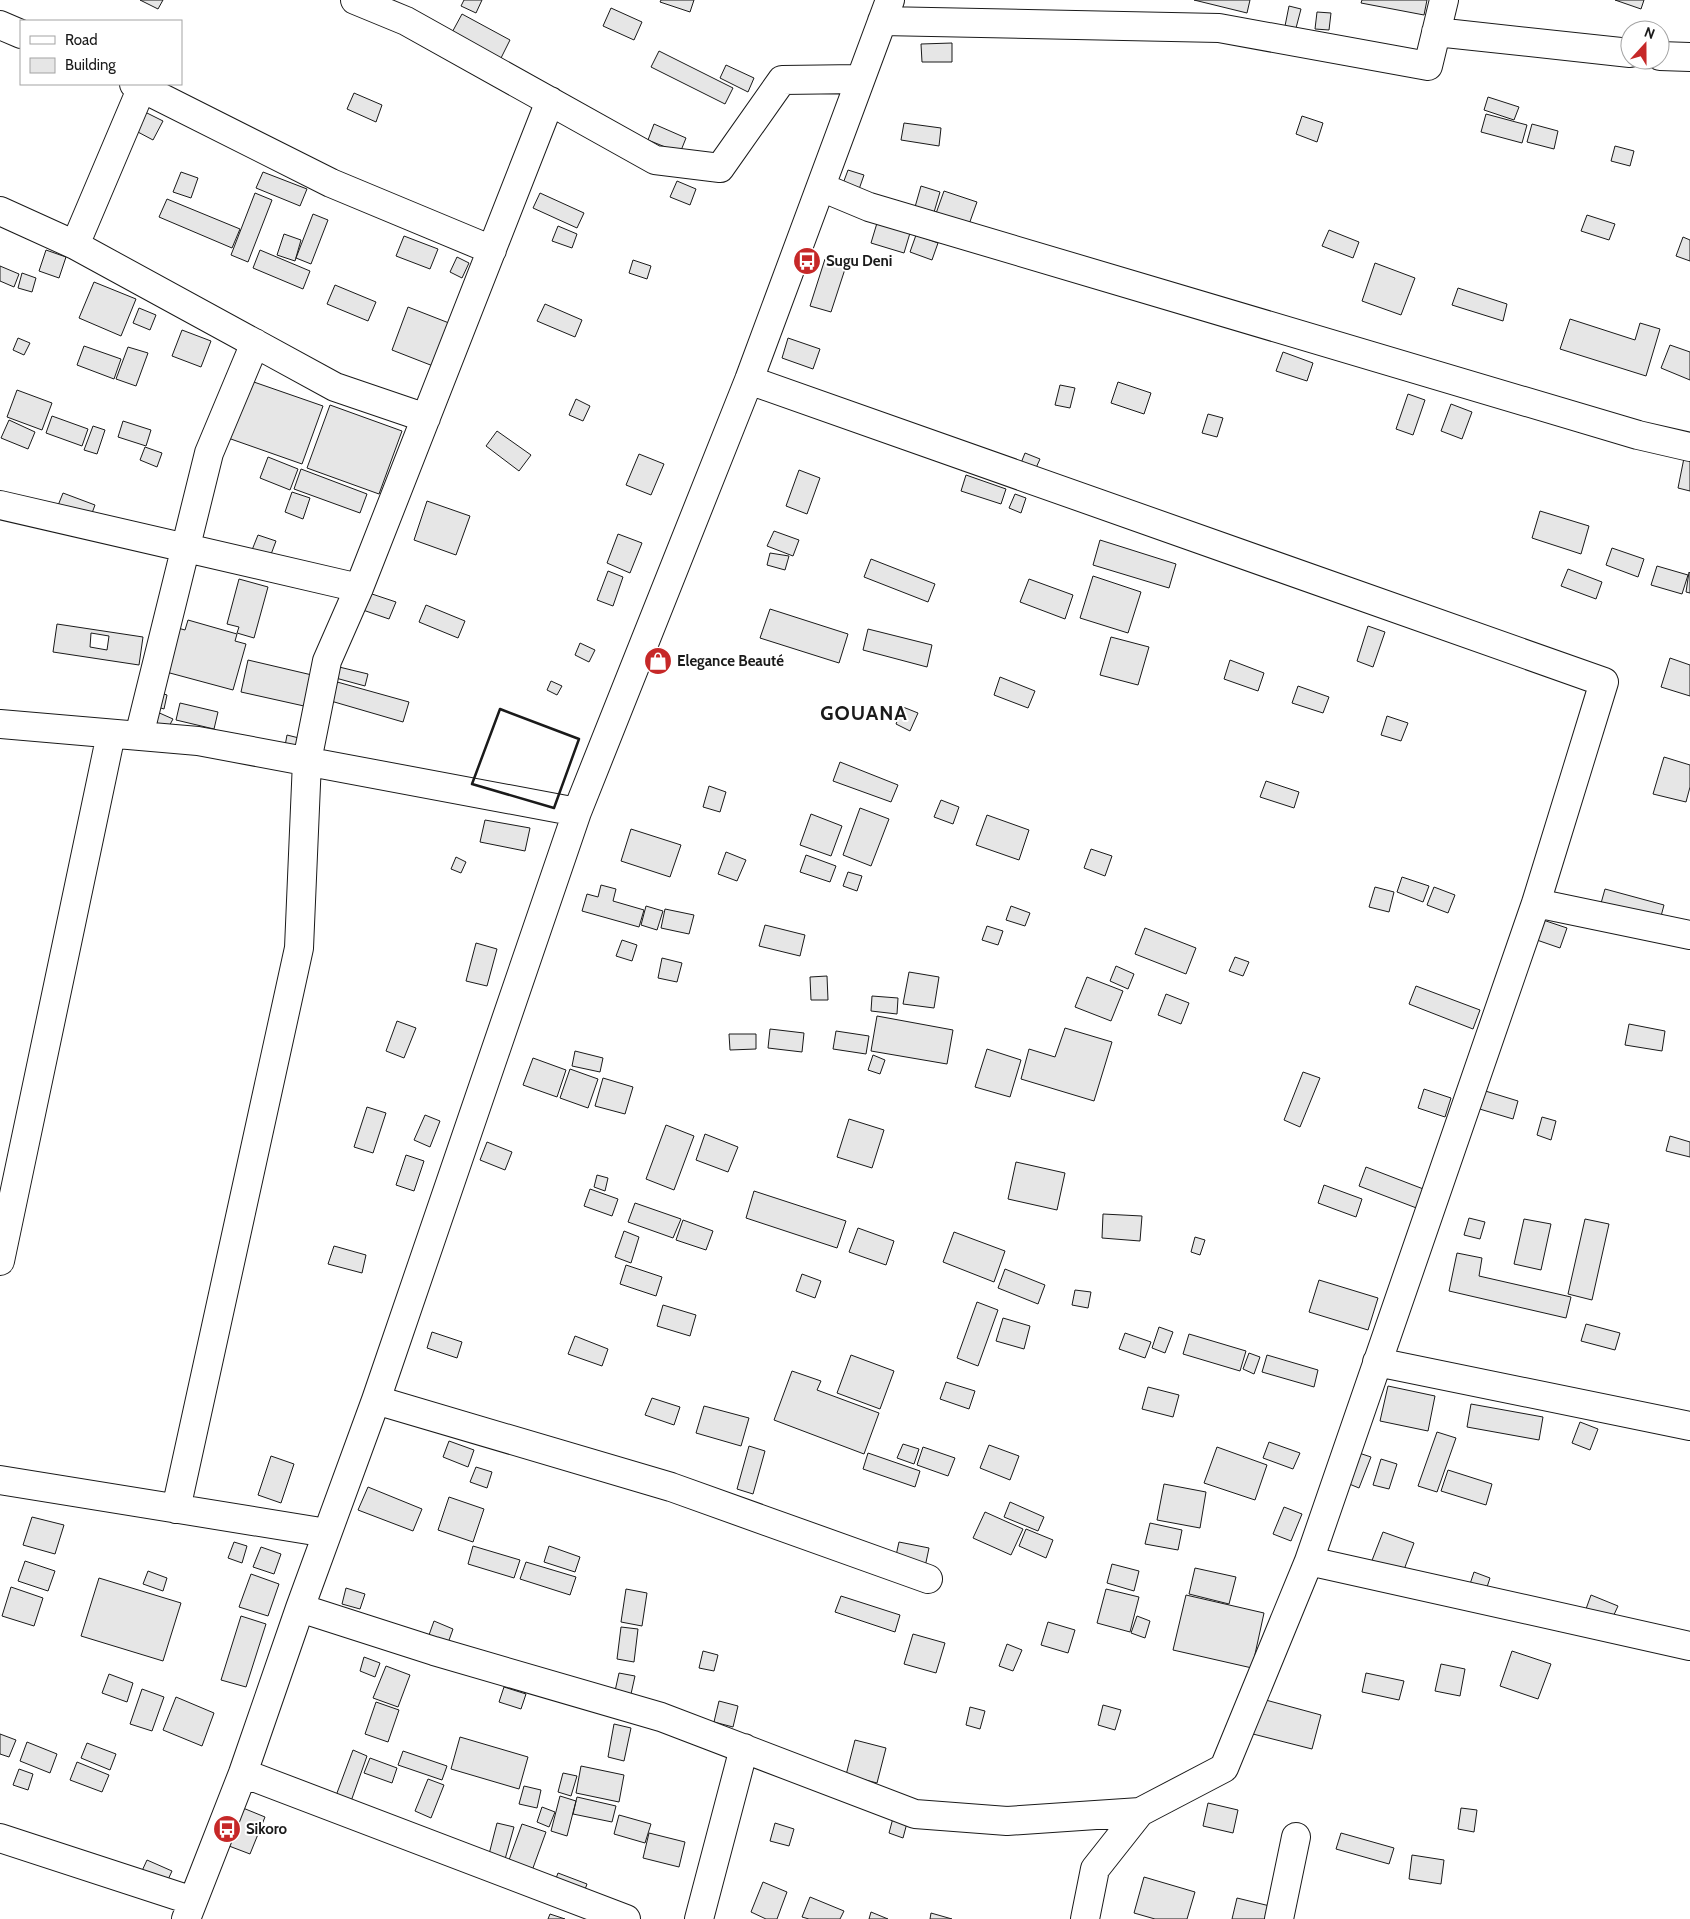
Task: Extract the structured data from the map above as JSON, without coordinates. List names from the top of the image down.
{
  "districts": ["GOUANA"],
  "places": {
    "bus stop": ["Sugu Deni", "Sikoro"],
    "shop": ["Elegance Beauté"]
  },
  "legend": ["Road", "Building"],
  "north": "top"
}
